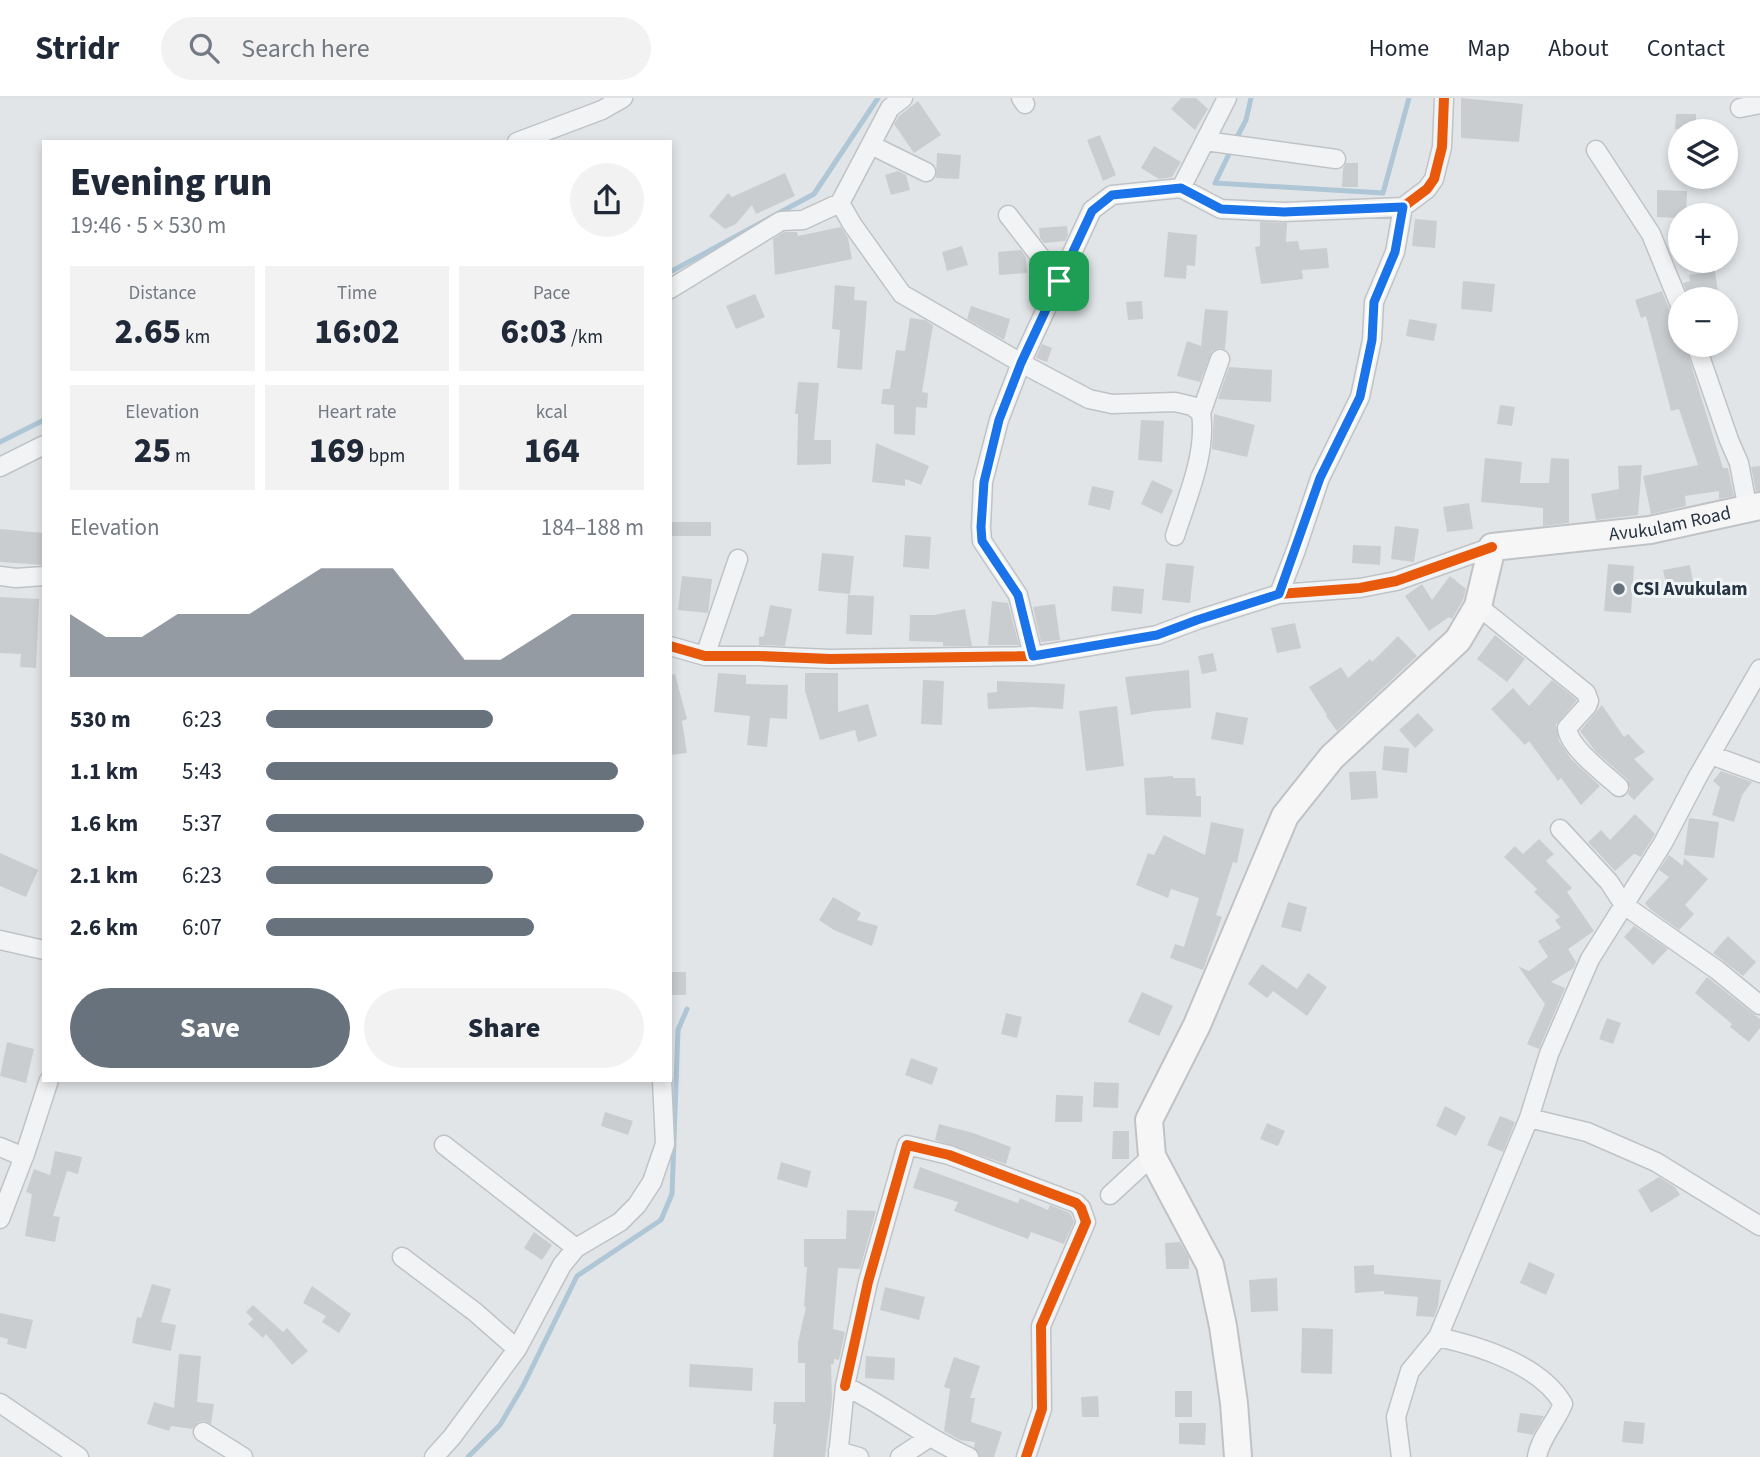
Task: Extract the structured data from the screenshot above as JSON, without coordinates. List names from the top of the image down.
{
  "streets": {
    "main road": ["Avukulam Road"]
  },
  "places": ["CSI Avukulam"],
  "page": {
    "header": "Stridr",
    "search": "Search here",
    "nav": [
      "Home",
      "Map",
      "About",
      "Contact"
    ],
    "map_buttons": ["+", "−"],
    "heading": ["Evening run", "19:46 · 5 × 530 m"],
    "stats": [
      ["Distance", "2.65 km"],
      ["Time", "16:02"],
      ["Pace", "6:03 /km"],
      ["Elevation", "25 m"],
      ["Heart rate", "169 bpm"],
      ["kcal", "164"]
    ],
    "chart": ["Elevation", "184–188 m"],
    "list": [
      {
        "name": "530 m",
        "note": "6:23"
      },
      {
        "name": "1.1 km",
        "note": "5:43"
      },
      {
        "name": "1.6 km",
        "note": "5:37"
      },
      {
        "name": "2.1 km",
        "note": "6:23"
      },
      {
        "name": "2.6 km",
        "note": "6:07"
      }
    ],
    "buttons": ["Save", "Share"]
  }
}
